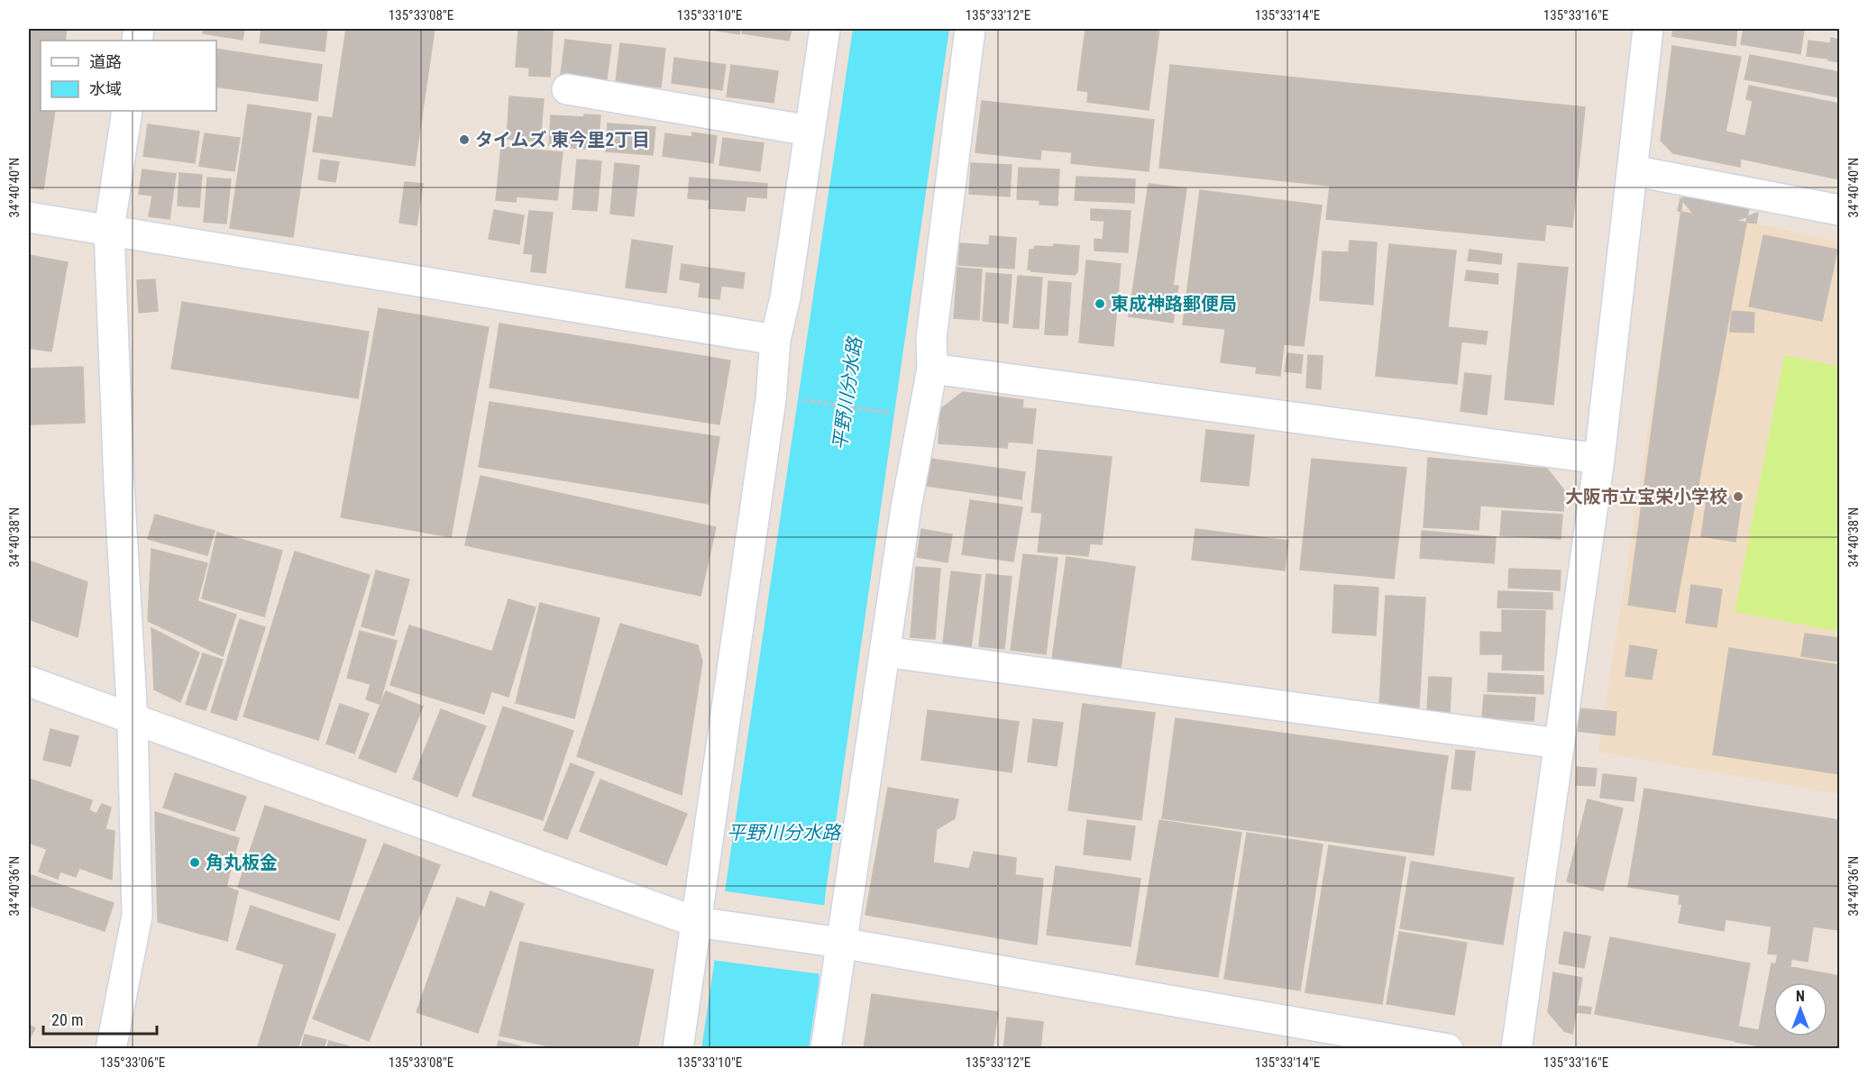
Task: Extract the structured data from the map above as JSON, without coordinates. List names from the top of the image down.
{
  "water": ["平野川分水路"],
  "places": [
    "タイムズ 東今里2丁目",
    "東成神路郵便局",
    "大阪市立宝栄小学校",
    "角丸板金"
  ],
  "legend": ["道路", "水域"],
  "scale_bar": "20 m",
  "north": "top",
  "coordinates": [
    "135°33'08\"E",
    "135°33'10\"E",
    "135°33'12\"E",
    "135°33'14\"E",
    "135°33'16\"E",
    "34°40'40\"N",
    "34°40'38\"N",
    "34°40'36\"N",
    "135°33'06\"E"
  ]
}
